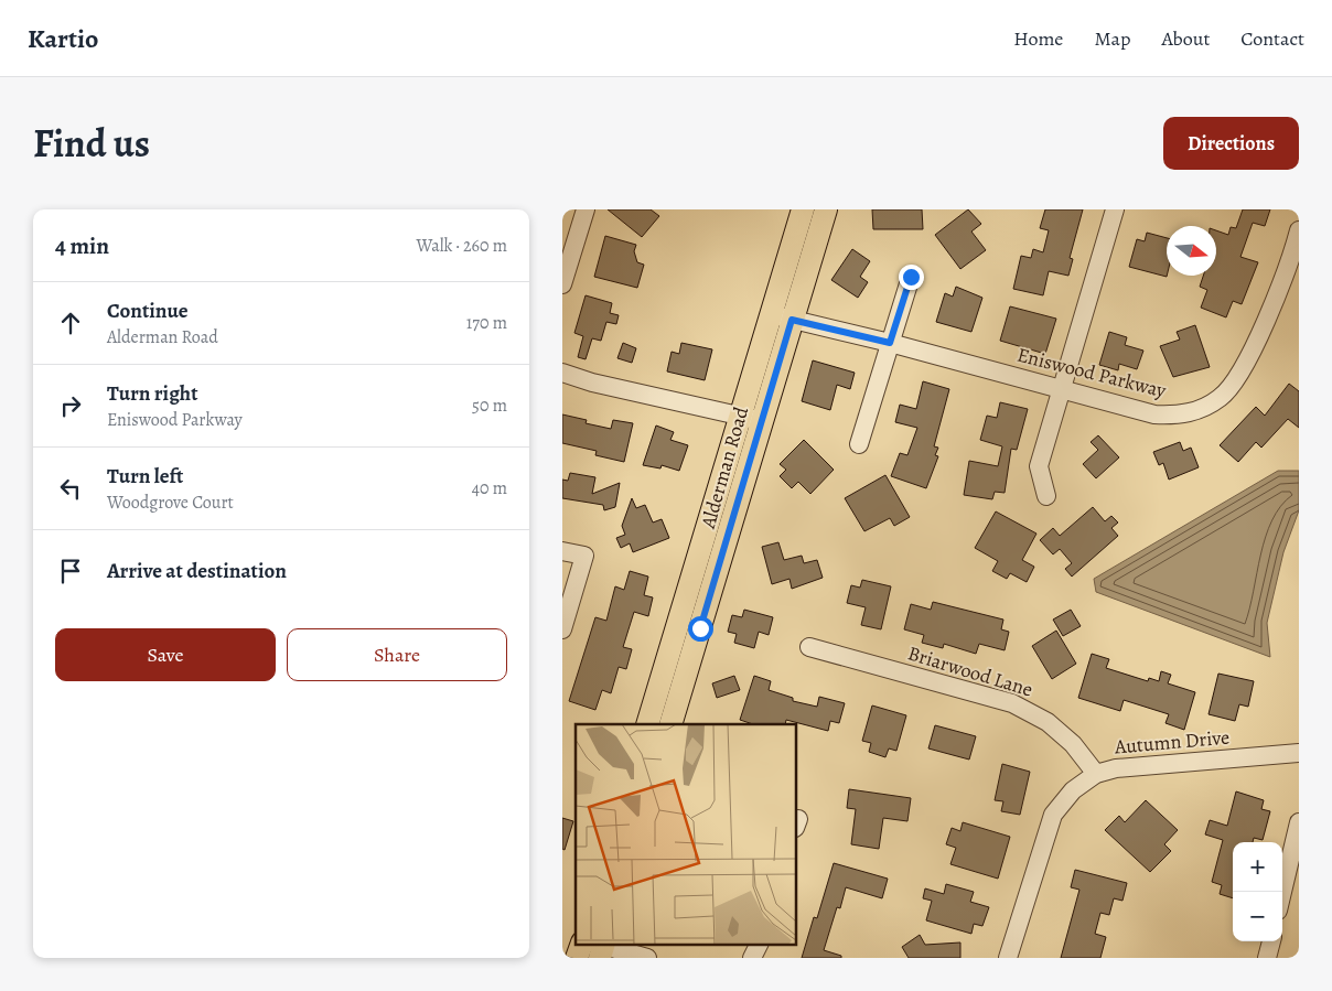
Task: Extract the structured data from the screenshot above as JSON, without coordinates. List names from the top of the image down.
{
  "streets": {
    "main road": ["Alderman Road"],
    "street": ["Eniswood Parkway", "Briarwood Lane", "Autumn Drive"]
  },
  "crossings": [
    ["Eniswood Parkway", "Alderman Road"],
    ["Briarwood Lane", "Autumn Drive"]
  ],
  "north": "right",
  "page": {
    "header": "Kartio",
    "nav": [
      "Home",
      "Map",
      "About",
      "Contact"
    ],
    "title": "Find us",
    "buttons": [
      "Directions",
      ["Save", "Share"]
    ],
    "heading": ["4 min", "Walk · 260 m"],
    "list": [
      ["Continue", "Alderman Road", "170 m"],
      ["Turn right", "Eniswood Parkway", "50 m"],
      ["Turn left", "Woodgrove Court", "40 m"],
      "Arrive at destination"
    ],
    "map_buttons": ["+", "−"]
  }
}
